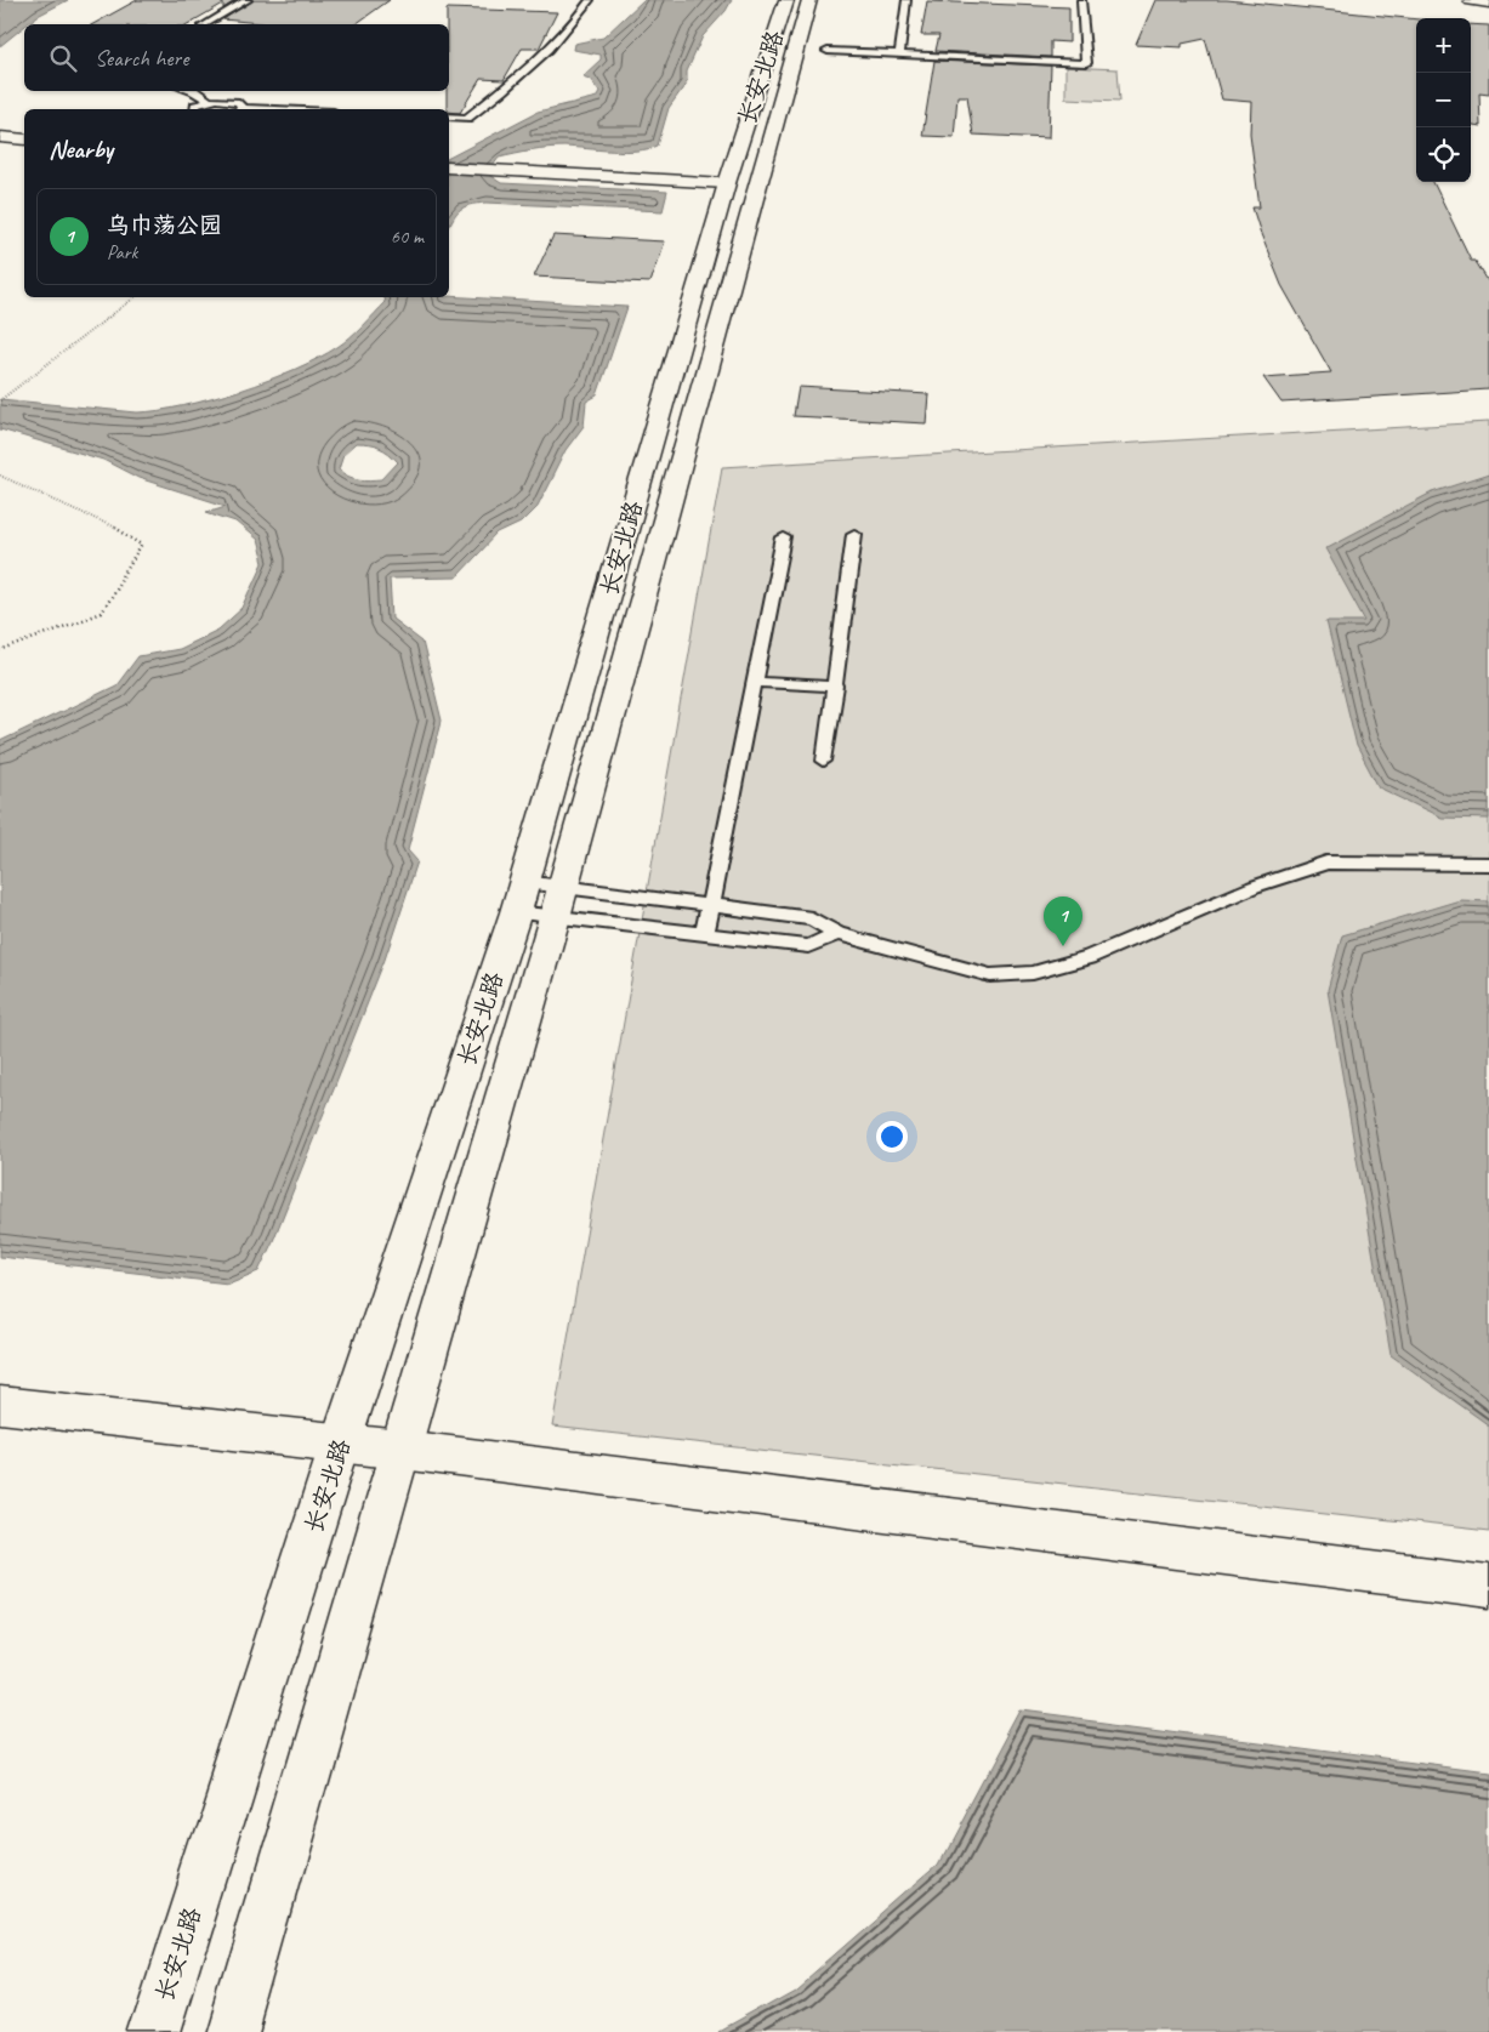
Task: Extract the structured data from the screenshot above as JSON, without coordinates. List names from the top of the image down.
{
  "streets": {
    "main road": ["长安北路"]
  },
  "page": {
    "map_buttons": ["+", "−"],
    "search": "Search here",
    "heading": "Nearby",
    "list": [
      {
        "mark": "1",
        "name": "乌巾荡公园",
        "note": "Park",
        "value": "60 m"
      }
    ],
    "pins": "1"
  }
}
